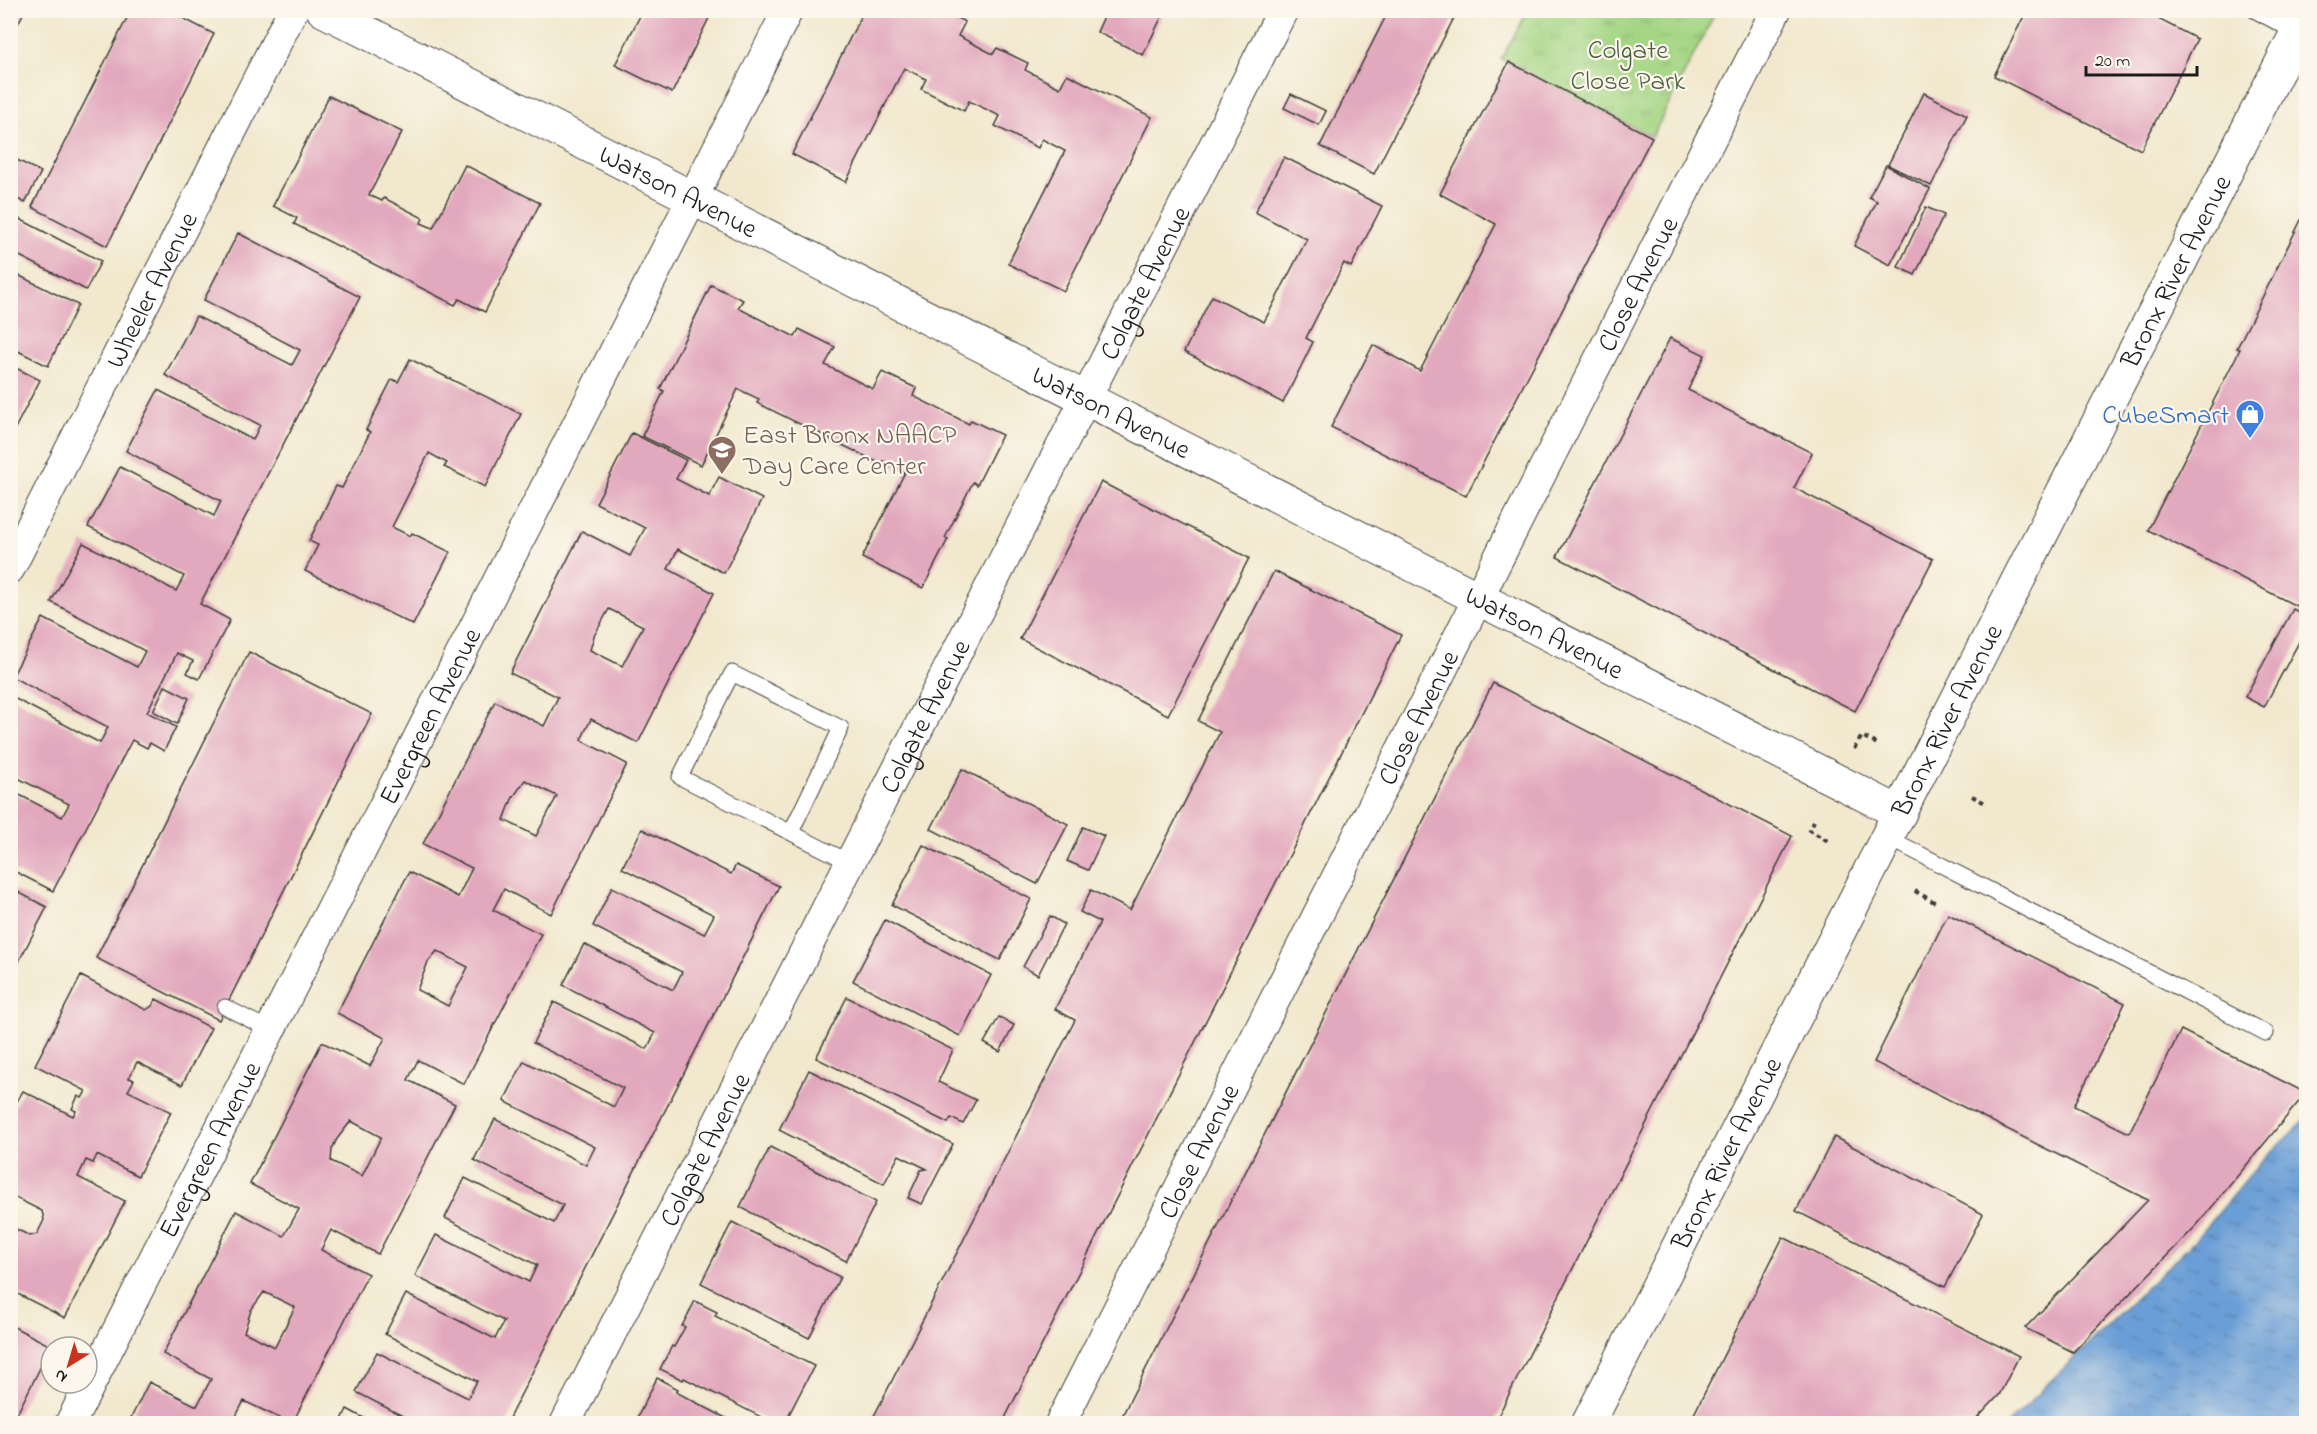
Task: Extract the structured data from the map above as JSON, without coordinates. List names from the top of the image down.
{
  "streets": {
    "street": [
      "Watson Avenue",
      "Bronx River Avenue",
      "Colgate Avenue",
      "Close Avenue",
      "Wheeler Avenue",
      "Evergreen Avenue"
    ]
  },
  "crossings": [
    ["Watson Avenue", "Bronx River Avenue"],
    ["Watson Avenue", "Colgate Avenue"],
    ["Watson Avenue", "Close Avenue"],
    ["Watson Avenue", "Evergreen Avenue"]
  ],
  "parks": ["Colgate Close Park"],
  "places": {
    "shop": ["CubeSmart"],
    "school or university": ["East Bronx NAACP Day Care Center"]
  },
  "scale_bar": "20 m",
  "north": "bottom left"
}
